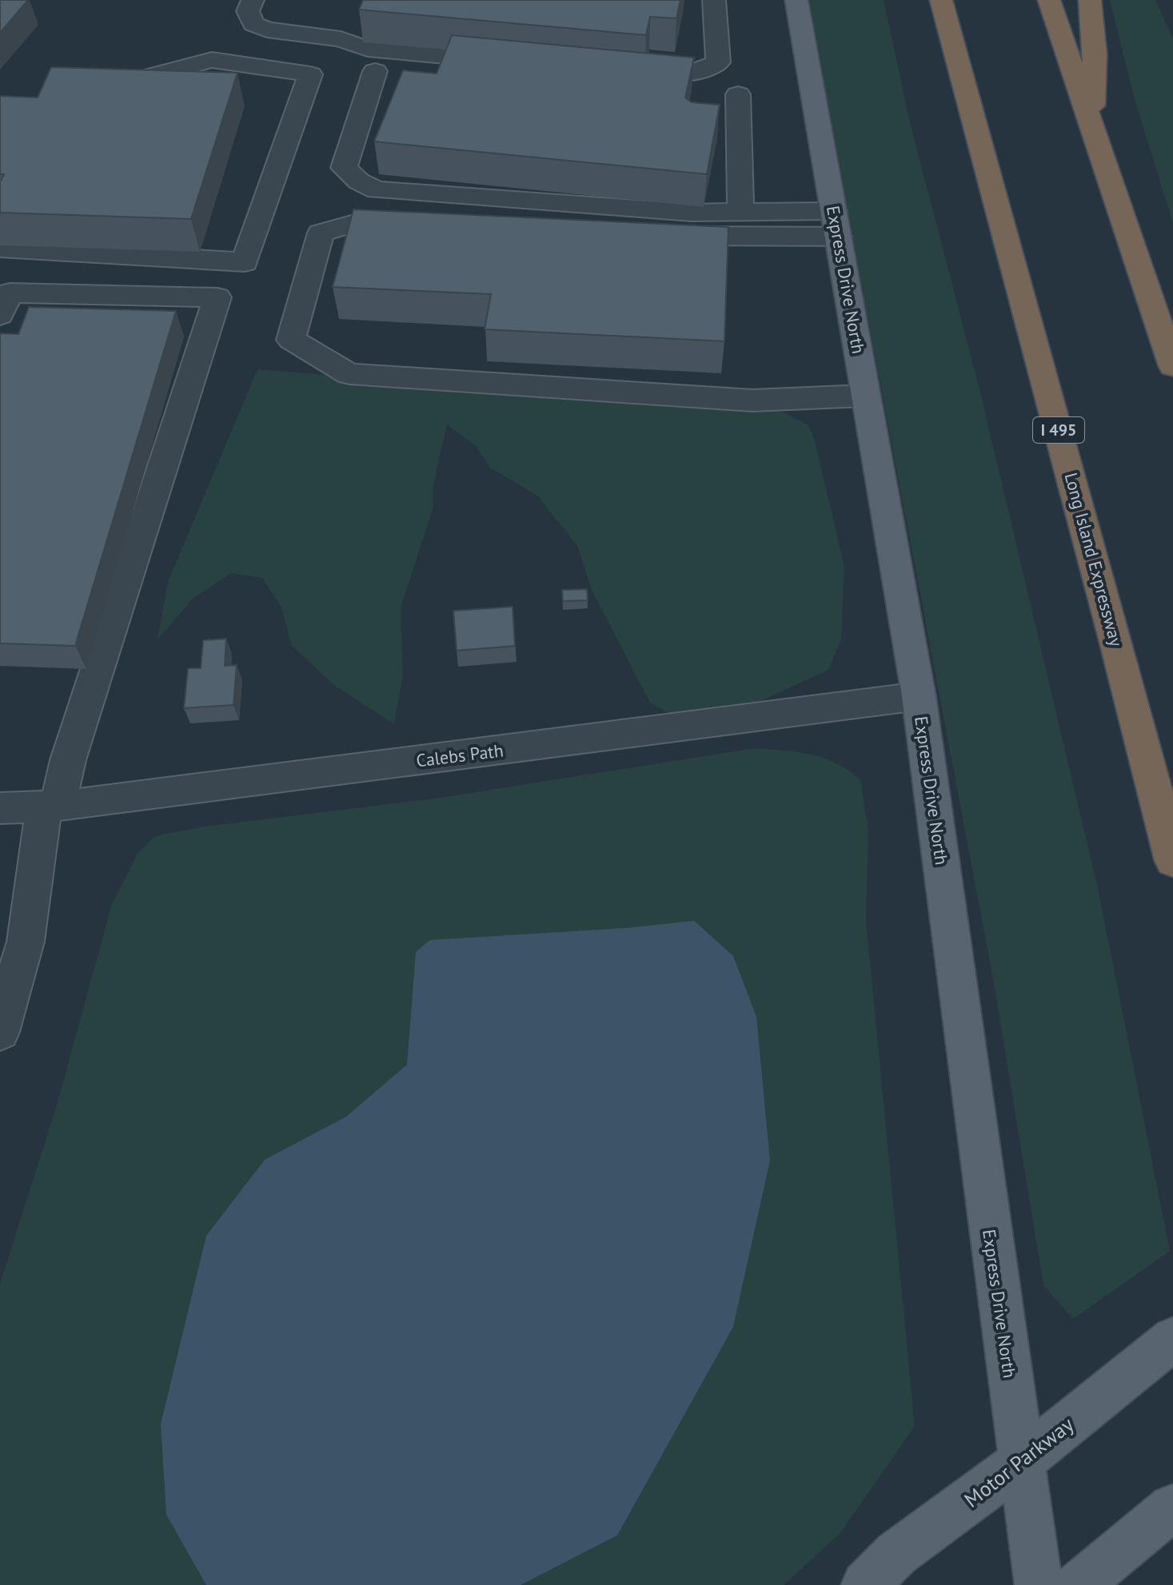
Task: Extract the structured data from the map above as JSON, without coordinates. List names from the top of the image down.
{
  "streets": {
    "highway": ["I 495", "Long Island Expressway"],
    "main road": ["Express Drive North", "Motor Parkway"],
    "street": ["Calebs Path"]
  },
  "crossings": [
    ["Express Drive North", "Calebs Path"],
    ["Express Drive North", "Motor Parkway"]
  ]
}
